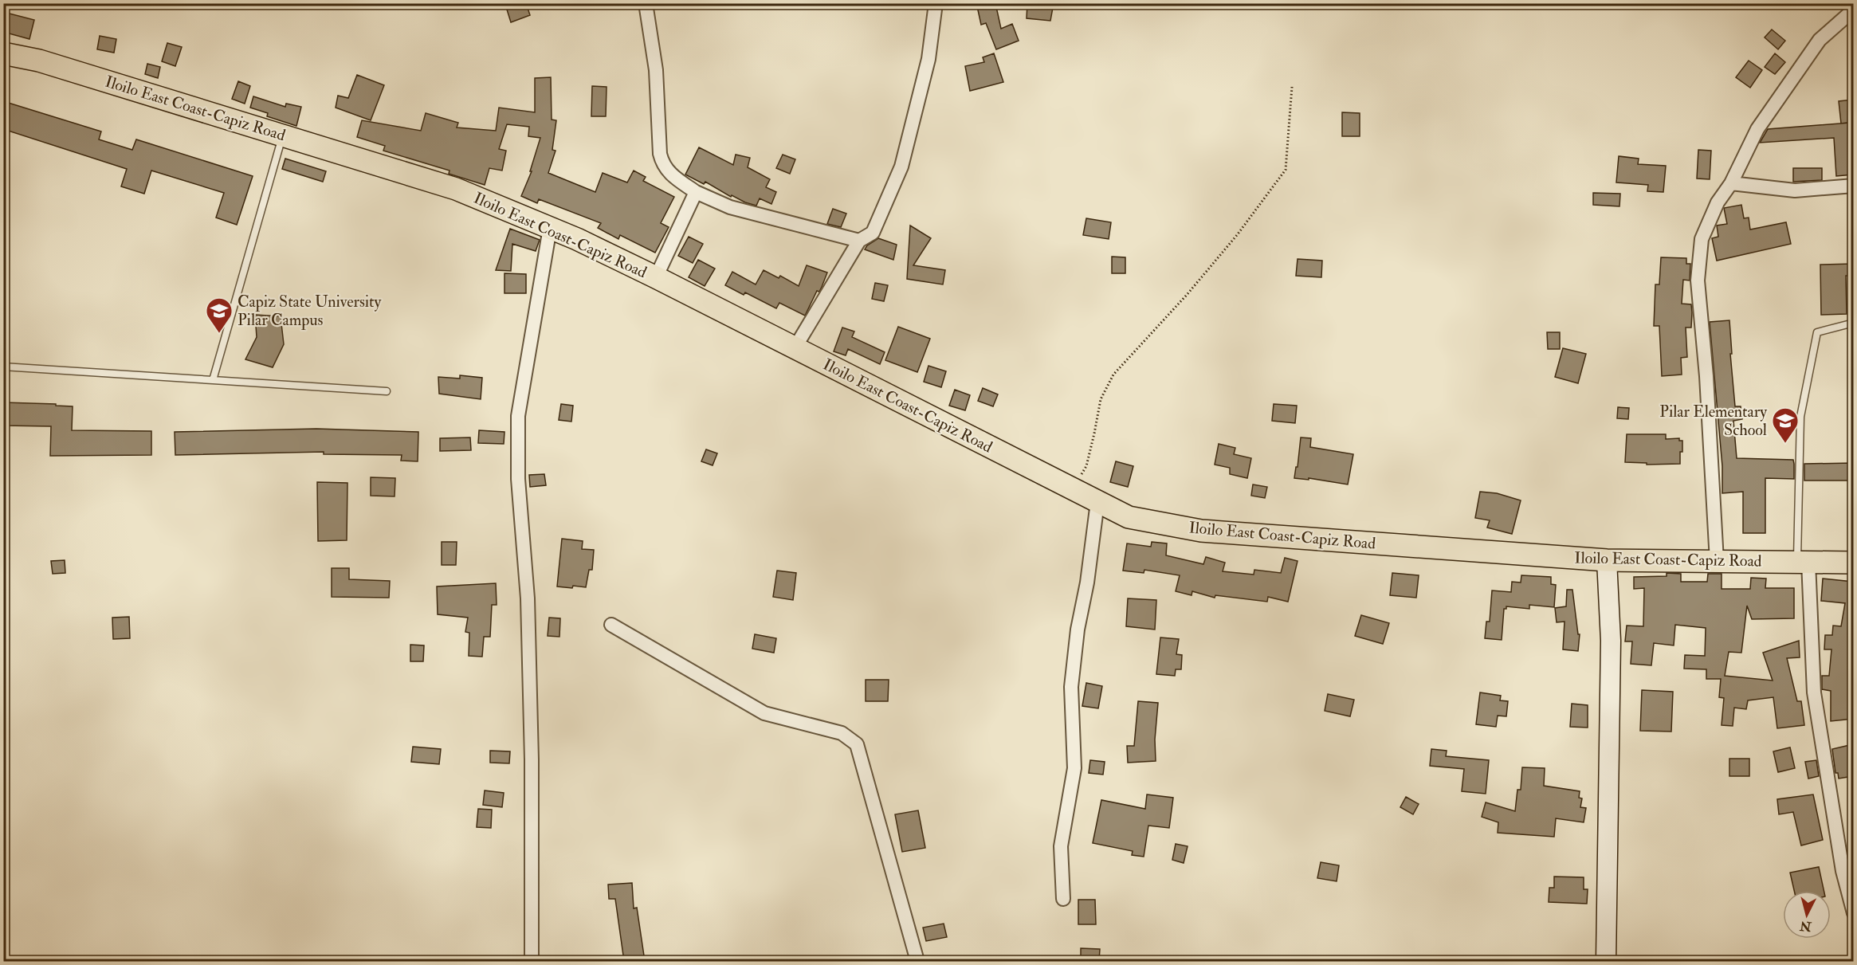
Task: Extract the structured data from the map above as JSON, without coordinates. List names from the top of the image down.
{
  "streets": {
    "main road": ["Iloilo East Coast-Capiz Road"]
  },
  "places": {
    "school or university": ["Capiz State University Pilar Campus", "Pilar Elementary School"]
  },
  "north": "bottom"
}
